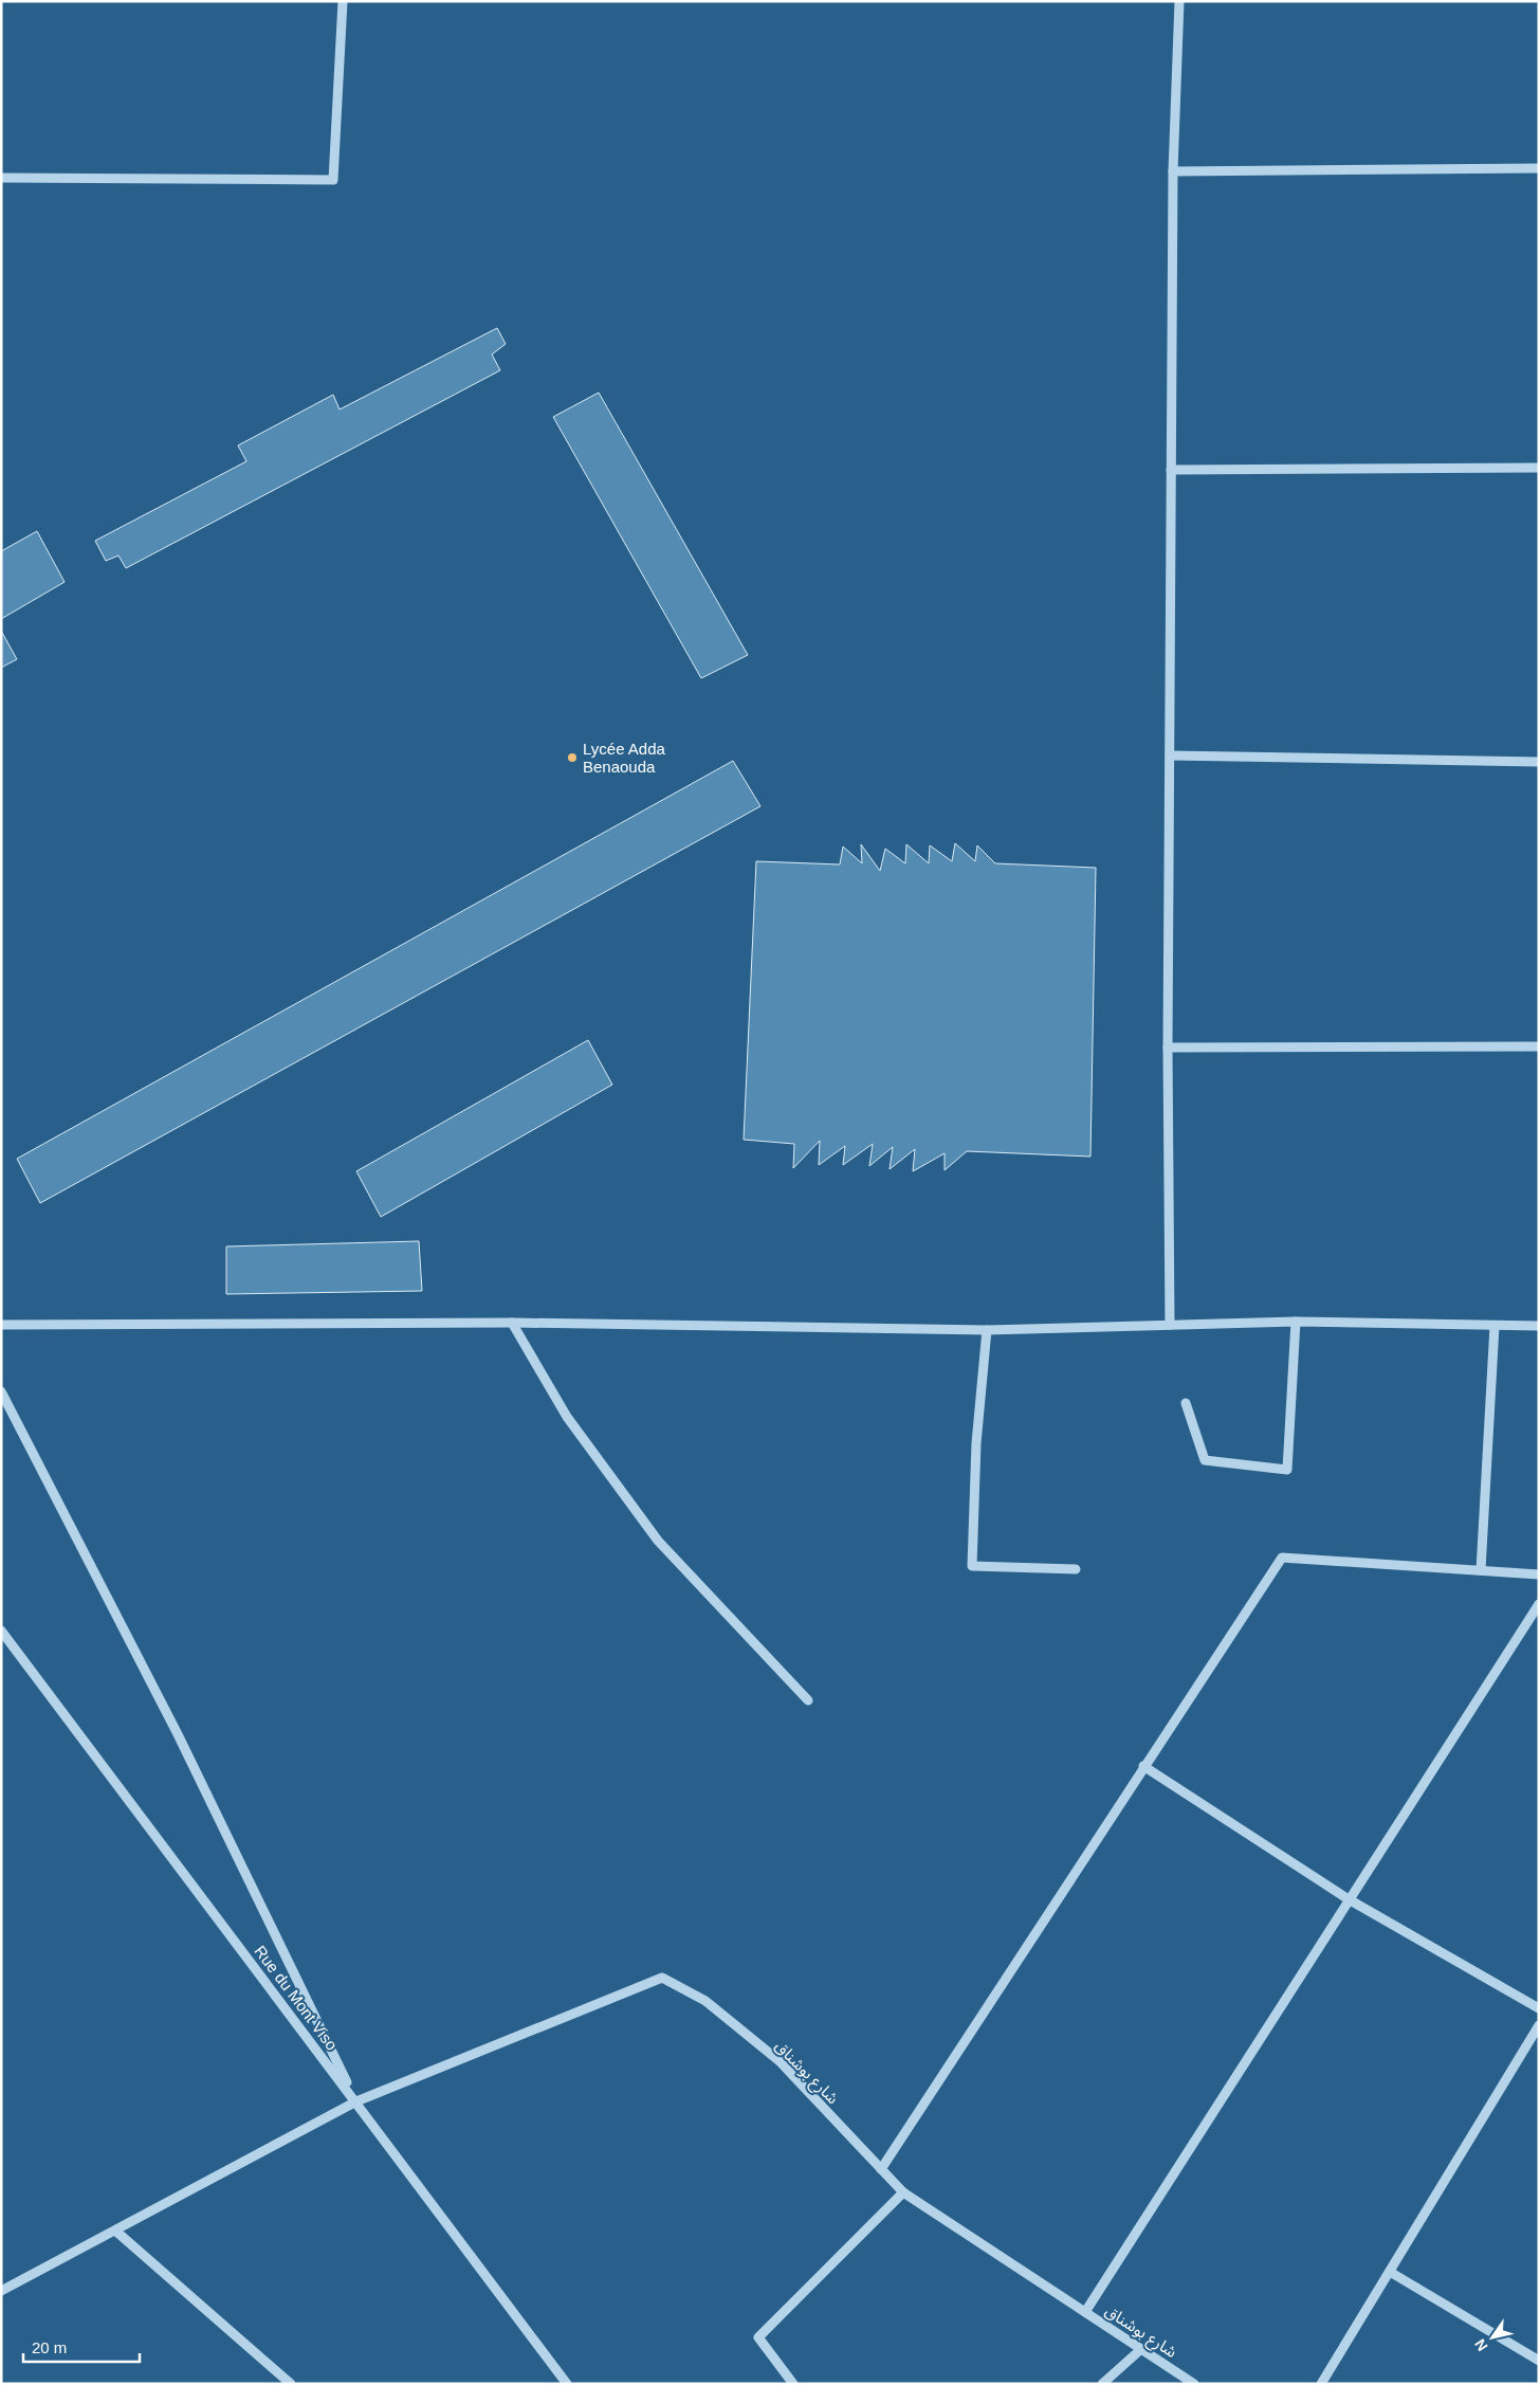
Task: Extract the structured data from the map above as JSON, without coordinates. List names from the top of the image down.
{
  "streets": {
    "street": ["Rue du Mont Viso", "شارع بوشناق"]
  },
  "crossings": [
    ["Rue du Mont Viso", "شارع بوشناق"]
  ],
  "places": ["Lycée Adda Benaouda"],
  "scale_bar": "20 m",
  "north": "bottom left"
}
